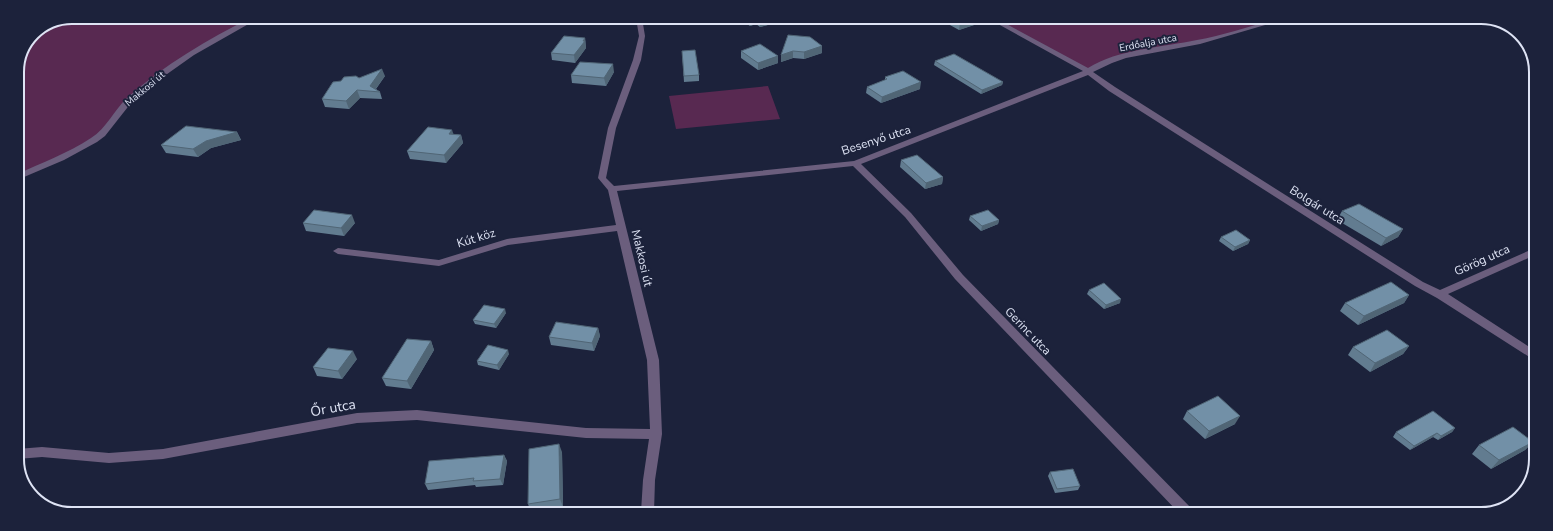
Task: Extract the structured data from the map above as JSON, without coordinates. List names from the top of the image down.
{
  "streets": {
    "street": [
      "Erdőalja utca",
      "Makkosi út",
      "Besenyő utca",
      "Bolgár utca",
      "Kút köz",
      "Görög utca",
      "Gerinc utca",
      "Őr utca"
    ]
  },
  "crossings": [
    ["Erdőalja utca", "Besenyő utca"],
    ["Erdőalja utca", "Bolgár utca"],
    ["Makkosi út", "Besenyő utca"],
    ["Makkosi út", "Kút köz"],
    ["Makkosi út", "Őr utca"],
    ["Besenyő utca", "Bolgár utca"],
    ["Besenyő utca", "Gerinc utca"],
    ["Bolgár utca", "Görög utca"]
  ]
}
